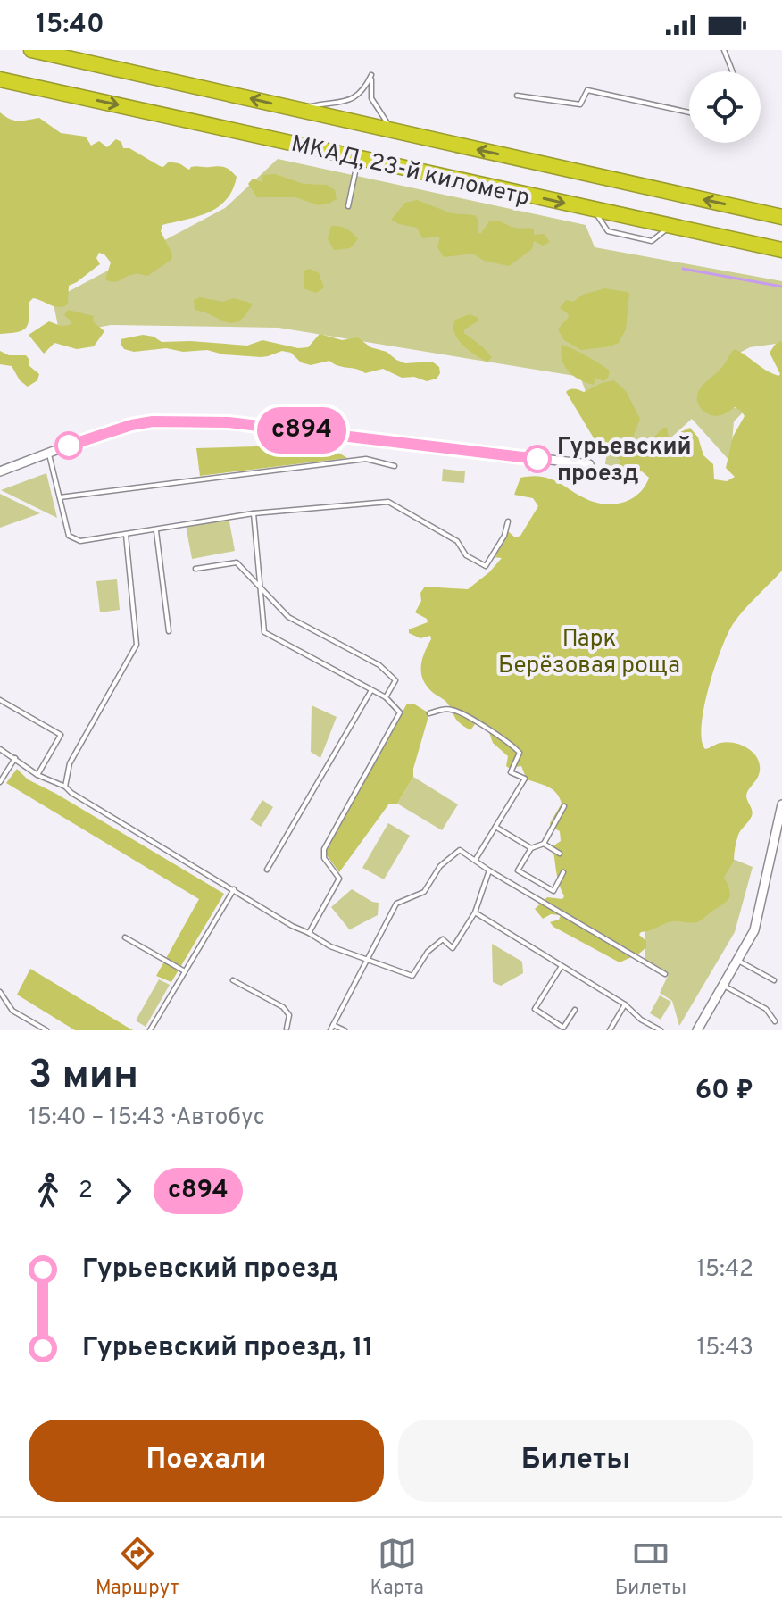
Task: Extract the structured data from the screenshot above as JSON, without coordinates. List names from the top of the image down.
{
  "streets": {
    "highway": ["МКАД, 23-й километр"]
  },
  "parks": ["Парк Берёзовая роща"],
  "places": ["Гурьевский проезд"],
  "lines": ["bus line с894"],
  "page": {
    "status": "15:40",
    "on_map": "с894",
    "heading": ["3 мин", "15:40 – 15:43 · Автобус", "60 ₽"],
    "legs": ["2", "с894"],
    "list": [
      {
        "name": "Гурьевский проезд",
        "value": "15:42"
      },
      {
        "name": "Гурьевский проезд, 11",
        "value": "15:43"
      }
    ],
    "buttons": ["Поехали", "Билеты"],
    "tabs": ["Маршрут", "Карта", "Билеты"]
  }
}
